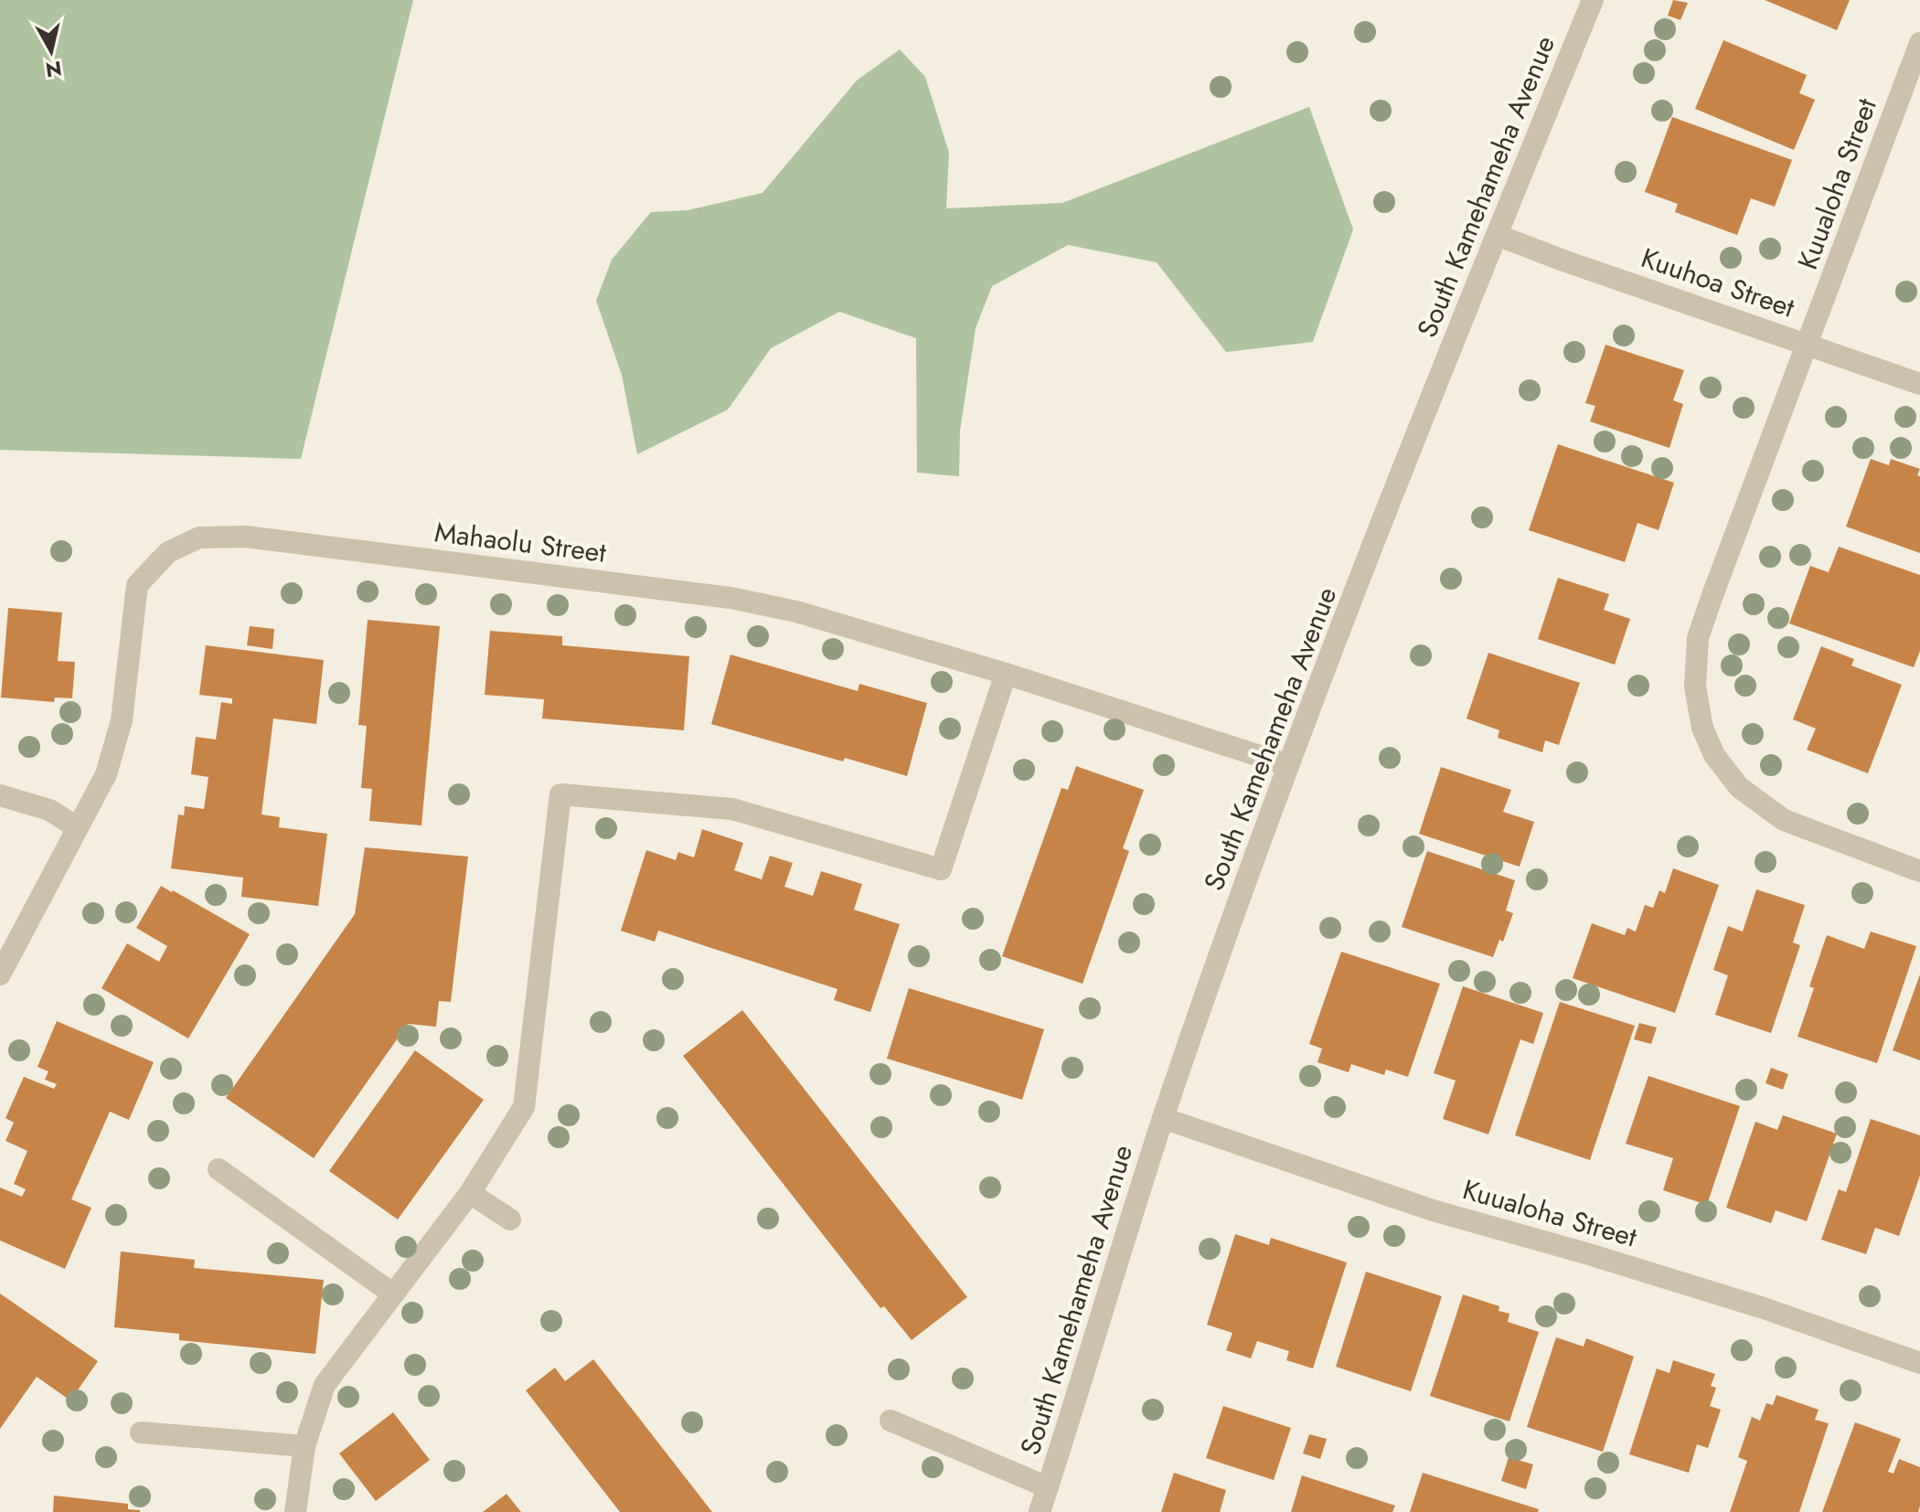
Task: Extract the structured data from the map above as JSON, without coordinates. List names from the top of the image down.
{
  "streets": {
    "street": [
      "Kuualoha Street",
      "South Kamehameha Avenue",
      "Kuuhoa Street",
      "Mahaolu Street"
    ]
  },
  "crossings": [
    ["Kuualoha Street", "South Kamehameha Avenue"],
    ["Kuualoha Street", "Kuuhoa Street"],
    ["South Kamehameha Avenue", "Kuuhoa Street"],
    ["South Kamehameha Avenue", "Mahaolu Street"]
  ],
  "north": "bottom"
}
